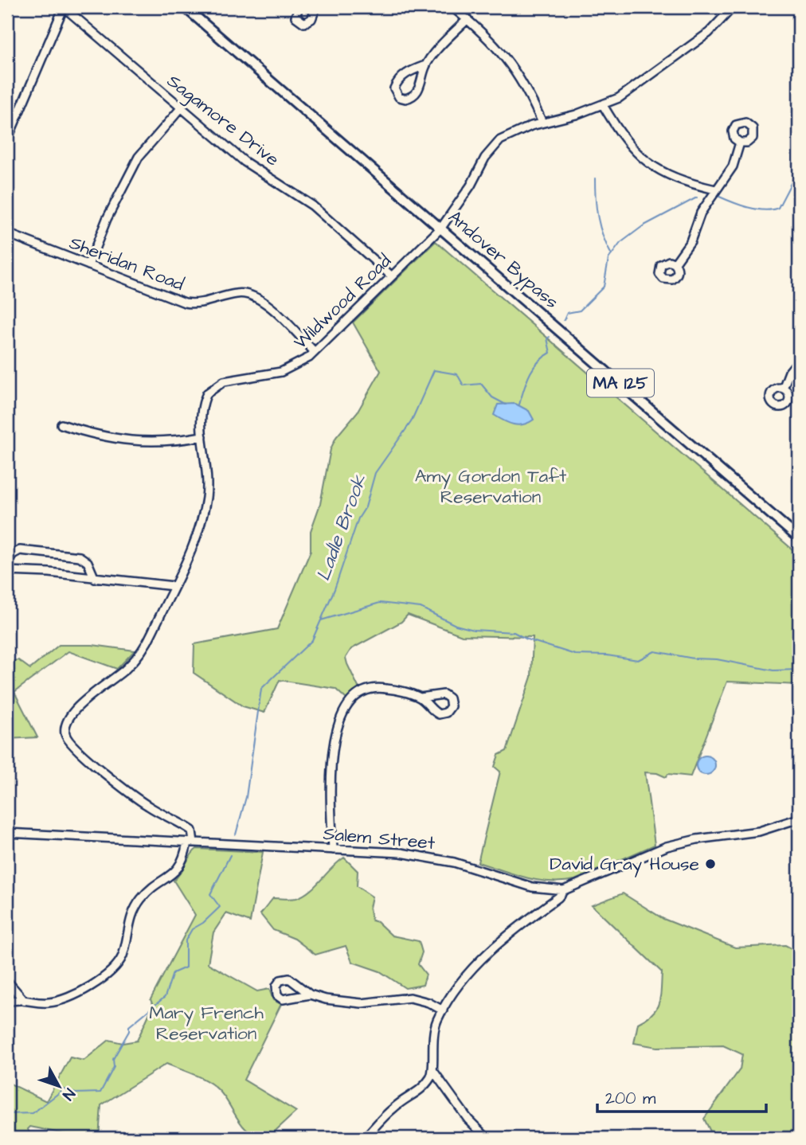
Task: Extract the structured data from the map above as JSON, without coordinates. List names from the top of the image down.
{
  "streets": {
    "main road": ["Andover Bypass", "MA 125"],
    "street": [
      "Sagamore Drive",
      "Sheridan Road",
      "Wildwood Road",
      "Salem Street"
    ]
  },
  "crossings": [
    ["Sagamore Drive", "Wildwood Road"],
    ["Andover Bypass", "Wildwood Road"],
    ["Sheridan Road", "Wildwood Road"],
    ["Wildwood Road", "Salem Street"]
  ],
  "water": ["Ladle Brook"],
  "parks": ["Amy Gordon Taft Reservation", "Mary French Reservation"],
  "places": ["David Gray House"],
  "scale_bar": "200 m",
  "north": "bottom right"
}
